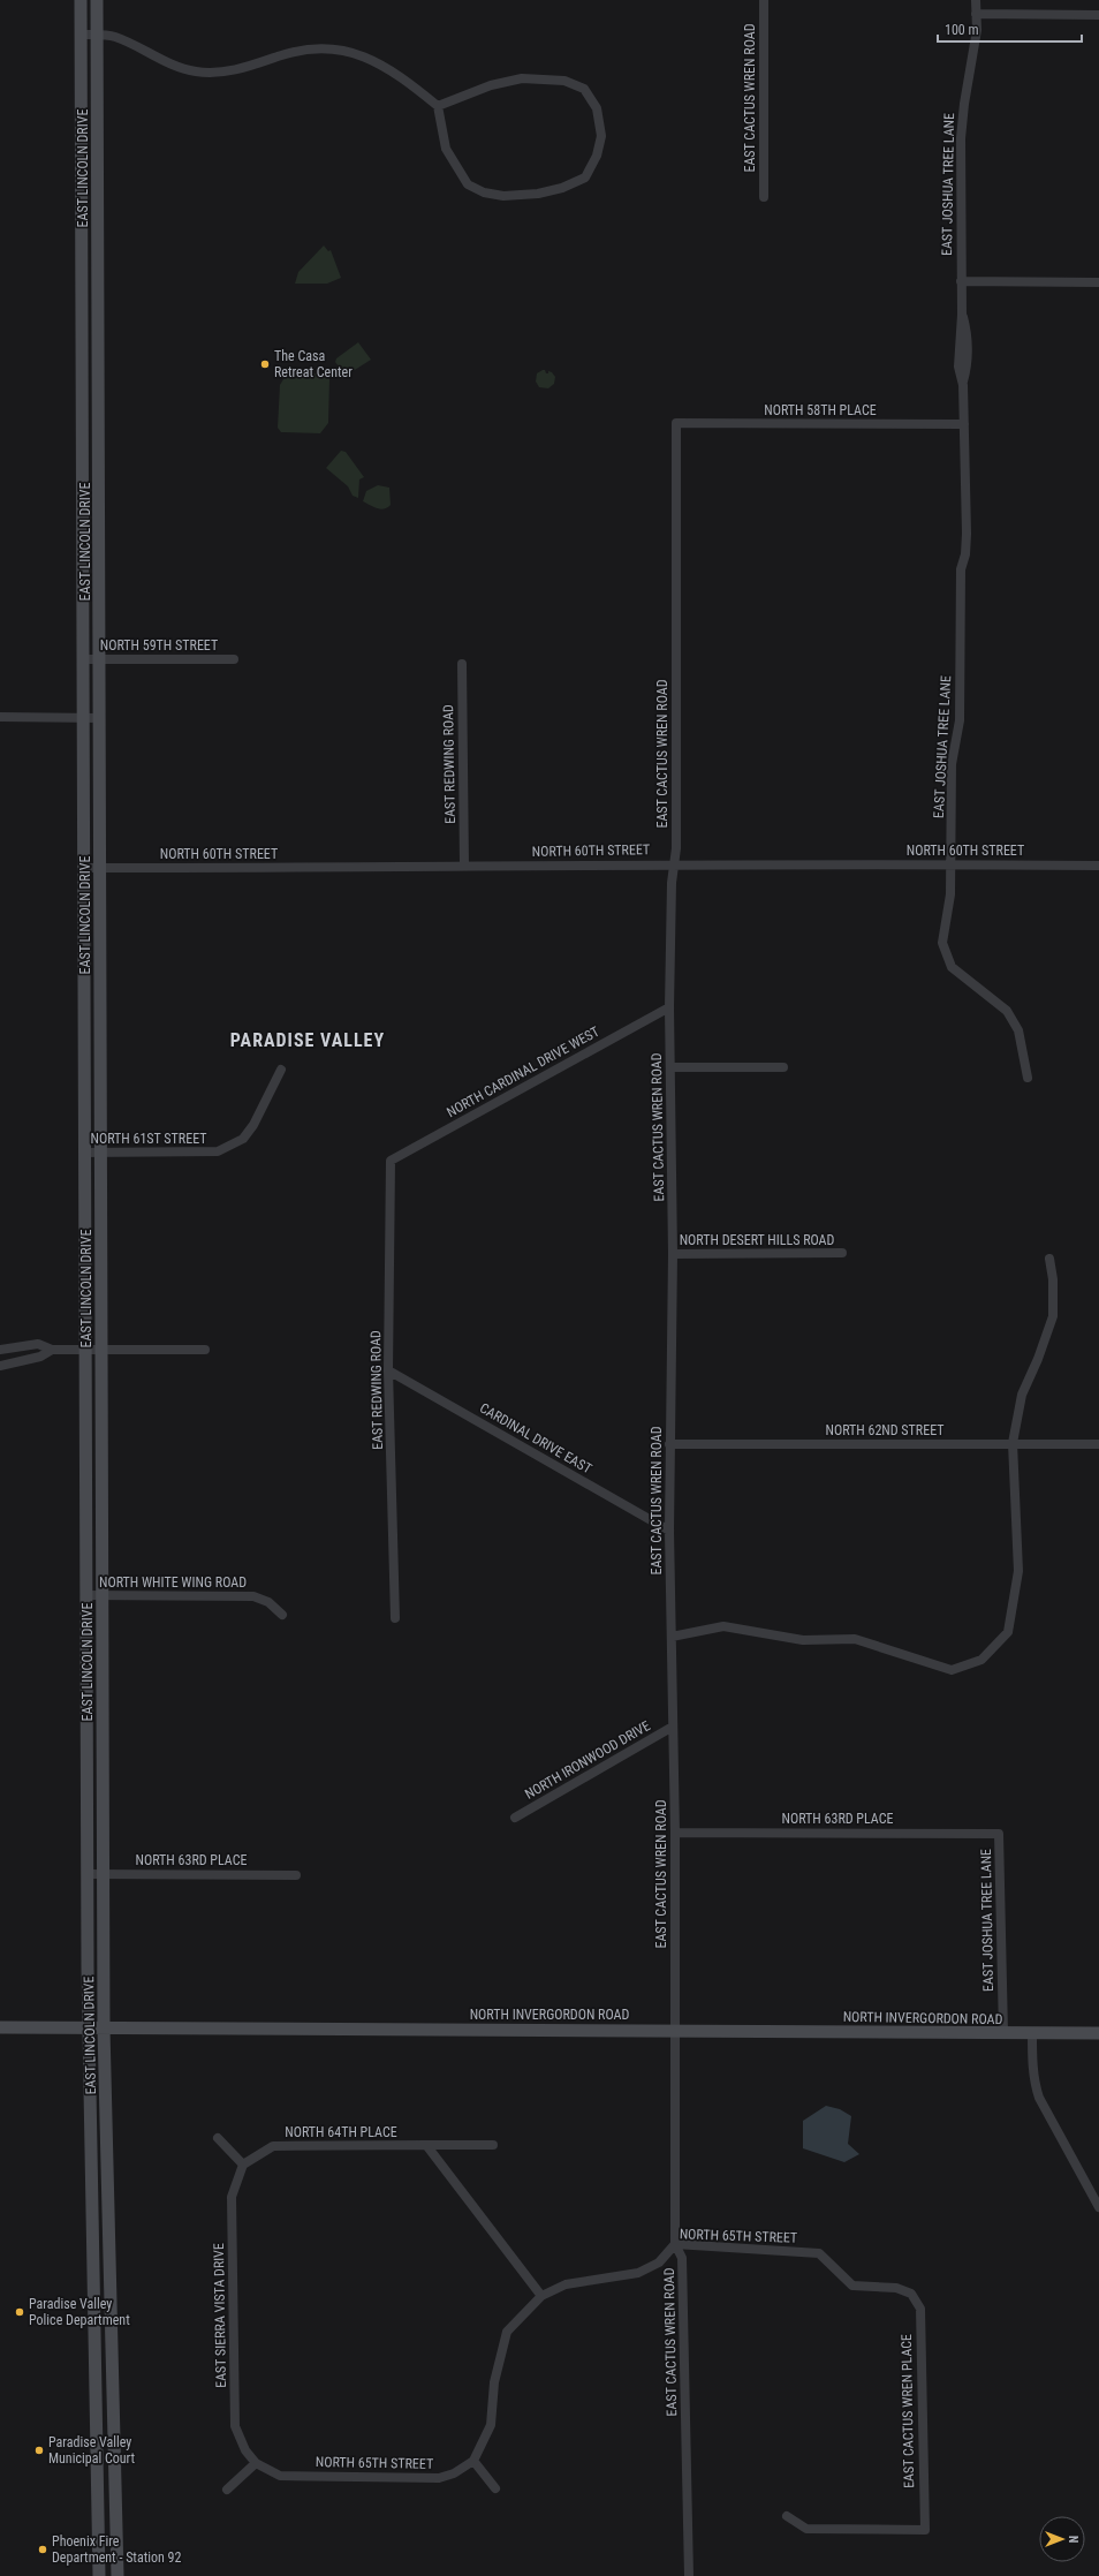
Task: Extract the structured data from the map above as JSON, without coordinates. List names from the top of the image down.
{
  "streets": {
    "main road": ["EAST LINCOLN DRIVE", "NORTH INVERGORDON ROAD"],
    "street": [
      "EAST CACTUS WREN ROAD",
      "EAST JOSHUA TREE LANE",
      "NORTH 58TH PLACE",
      "NORTH 59TH STREET",
      "EAST REDWING ROAD",
      "NORTH 60TH STREET",
      "NORTH CARDINAL DRIVE WEST",
      "NORTH 61ST STREET",
      "NORTH DESERT HILLS ROAD",
      "NORTH 62ND STREET",
      "CARDINAL DRIVE EAST",
      "NORTH WHITE WING ROAD",
      "NORTH IRONWOOD DRIVE",
      "NORTH 63RD PLACE",
      "NORTH 64TH PLACE",
      "NORTH 65TH STREET",
      "EAST SIERRA VISTA DRIVE",
      "EAST CACTUS WREN PLACE"
    ]
  },
  "crossings": [
    ["EAST CACTUS WREN ROAD", "NORTH 58TH PLACE"],
    ["EAST CACTUS WREN ROAD", "NORTH 60TH STREET"],
    ["EAST CACTUS WREN ROAD", "NORTH CARDINAL DRIVE WEST"],
    ["EAST CACTUS WREN ROAD", "NORTH DESERT HILLS ROAD"],
    ["EAST CACTUS WREN ROAD", "NORTH 62ND STREET"],
    ["EAST CACTUS WREN ROAD", "CARDINAL DRIVE EAST"],
    ["EAST CACTUS WREN ROAD", "NORTH IRONWOOD DRIVE"],
    ["EAST CACTUS WREN ROAD", "NORTH 63RD PLACE"],
    ["EAST CACTUS WREN ROAD", "NORTH INVERGORDON ROAD"],
    ["EAST CACTUS WREN ROAD", "NORTH 65TH STREET"],
    ["EAST LINCOLN DRIVE", "NORTH 59TH STREET"],
    ["EAST LINCOLN DRIVE", "NORTH 60TH STREET"],
    ["EAST LINCOLN DRIVE", "NORTH 61ST STREET"],
    ["EAST LINCOLN DRIVE", "NORTH WHITE WING ROAD"],
    ["EAST LINCOLN DRIVE", "NORTH 63RD PLACE"],
    ["EAST LINCOLN DRIVE", "NORTH INVERGORDON ROAD"],
    ["EAST JOSHUA TREE LANE", "NORTH 58TH PLACE"],
    ["EAST JOSHUA TREE LANE", "NORTH 60TH STREET"],
    ["EAST JOSHUA TREE LANE", "NORTH 63RD PLACE"],
    ["EAST JOSHUA TREE LANE", "NORTH INVERGORDON ROAD"],
    ["EAST REDWING ROAD", "NORTH 60TH STREET"],
    ["EAST REDWING ROAD", "NORTH CARDINAL DRIVE WEST"],
    ["EAST REDWING ROAD", "CARDINAL DRIVE EAST"],
    ["NORTH 64TH PLACE", "EAST SIERRA VISTA DRIVE"],
    ["NORTH 65TH STREET", "EAST SIERRA VISTA DRIVE"],
    ["NORTH 65TH STREET", "EAST CACTUS WREN PLACE"]
  ],
  "districts": ["PARADISE VALLEY"],
  "places": [
    "The Casa Retreat Center",
    "Paradise Valley Police Department",
    "Paradise Valley Municipal Court",
    "Phoenix Fire Department - Station 92"
  ],
  "scale_bar": "100 m",
  "north": "right"
}
